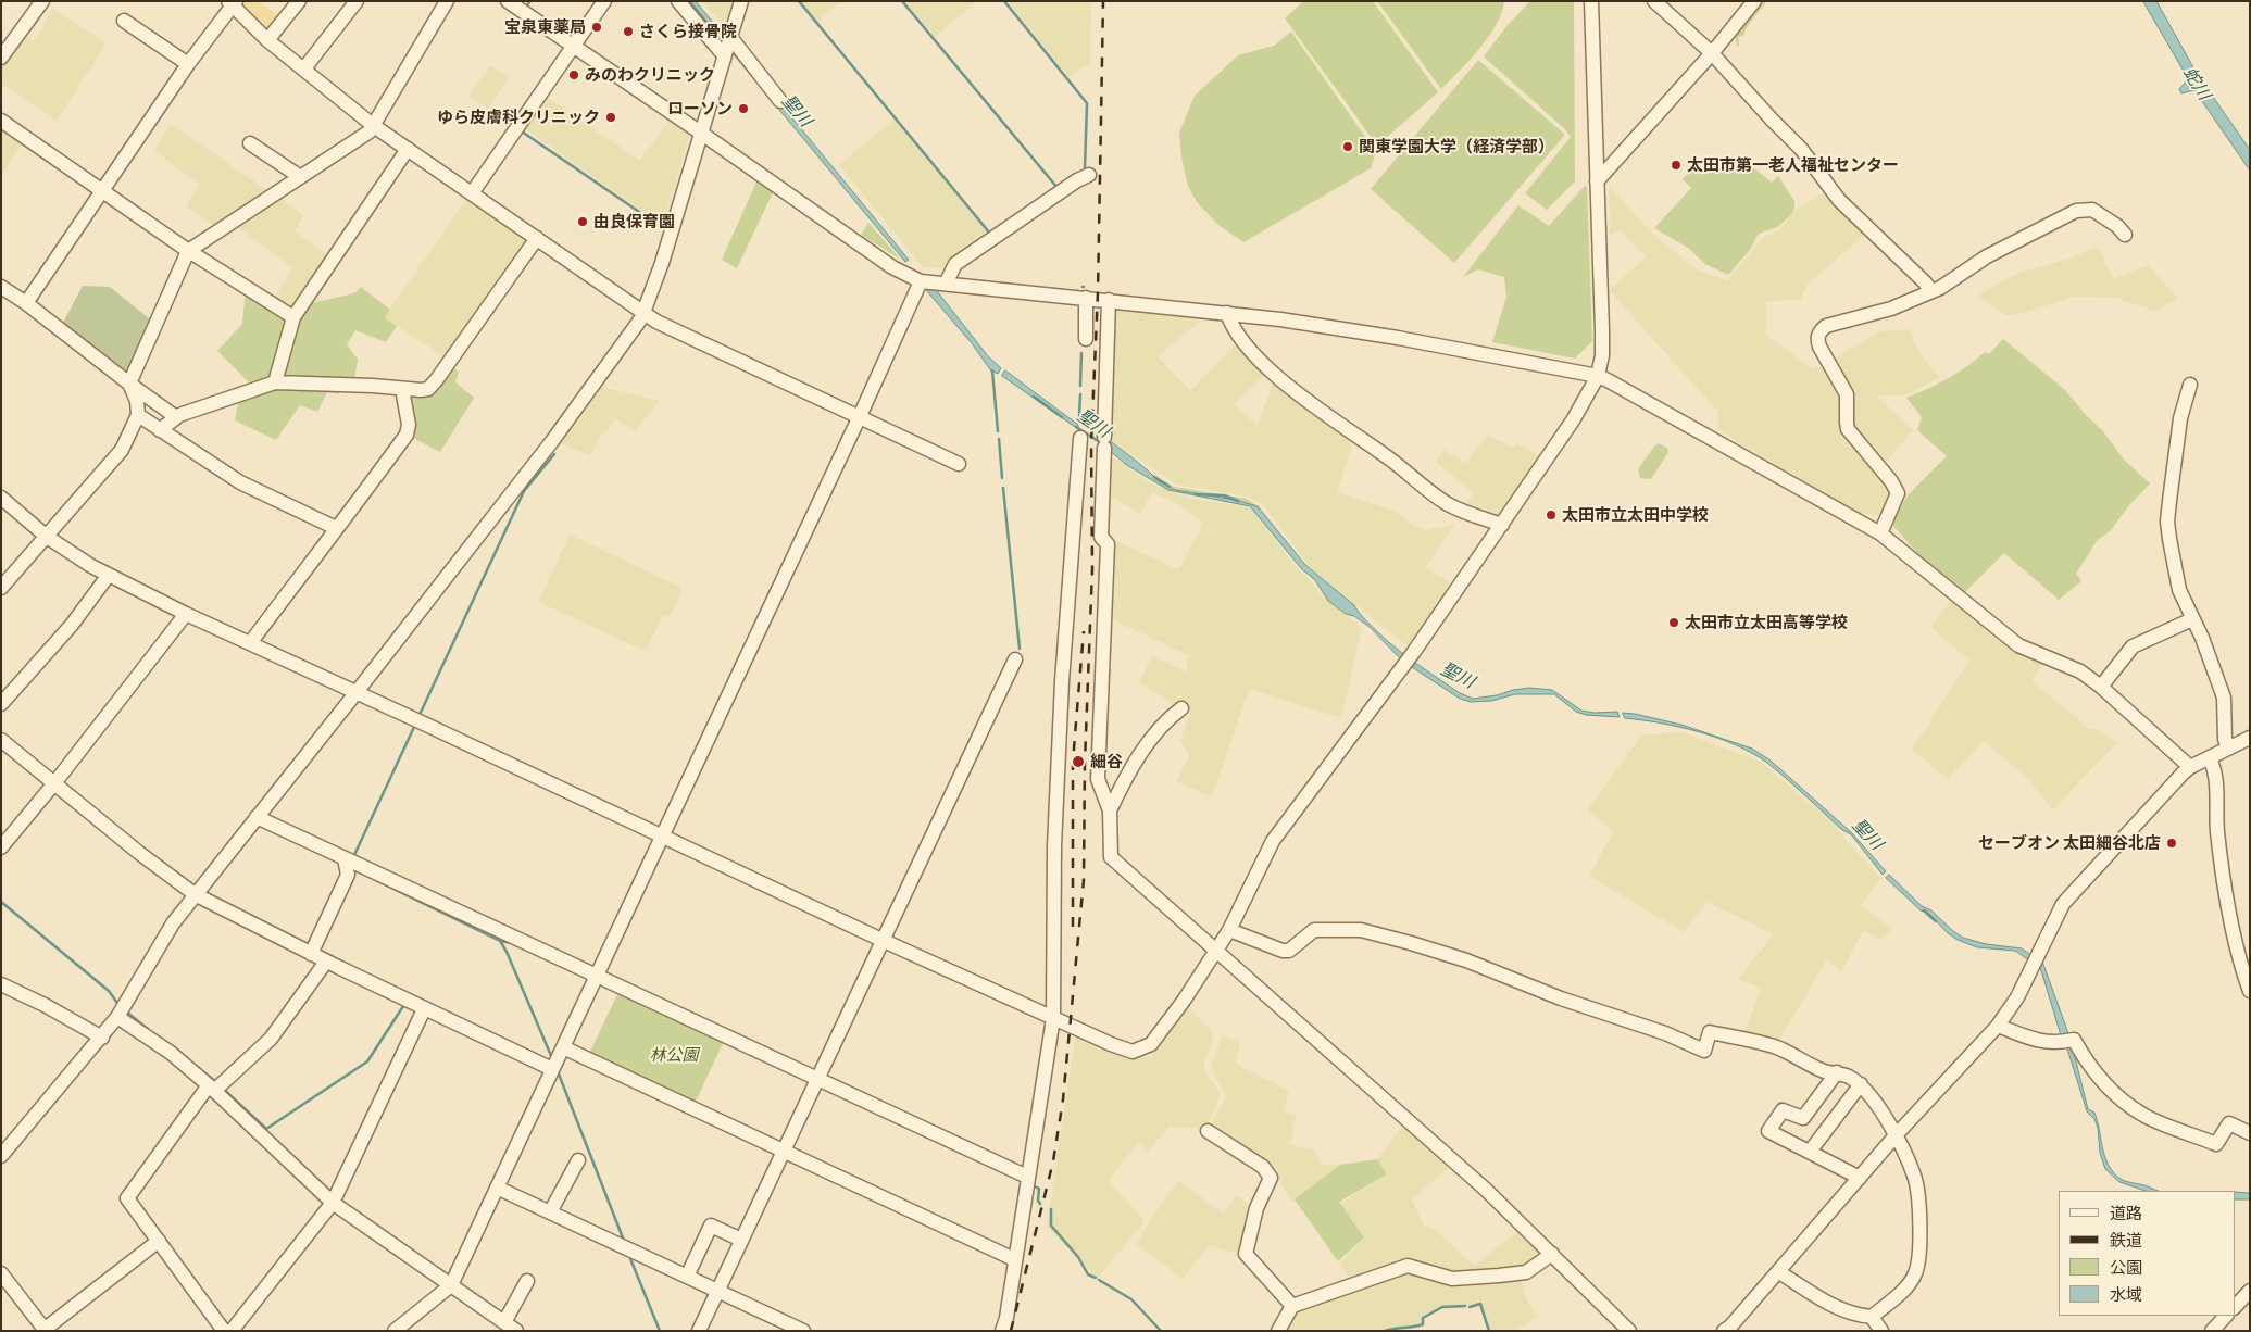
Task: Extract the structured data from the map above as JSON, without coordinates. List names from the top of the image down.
{
  "water": ["蛇川", "聖川"],
  "parks": ["林公園"],
  "places": [
    "宝泉東薬局",
    "さくら接骨院",
    "みのわクリニック",
    "ローソン",
    "ゆら皮膚科クリニック",
    "関東学園大学（経済学部）",
    "太田市第一老人福祉センター",
    "由良保育園",
    "太田市立太田中学校",
    "太田市立太田高等学校",
    "細谷",
    "セーブオン 太田細谷北店"
  ],
  "legend": [
    "道路",
    "鉄道",
    "公園",
    "水域"
  ]
}
